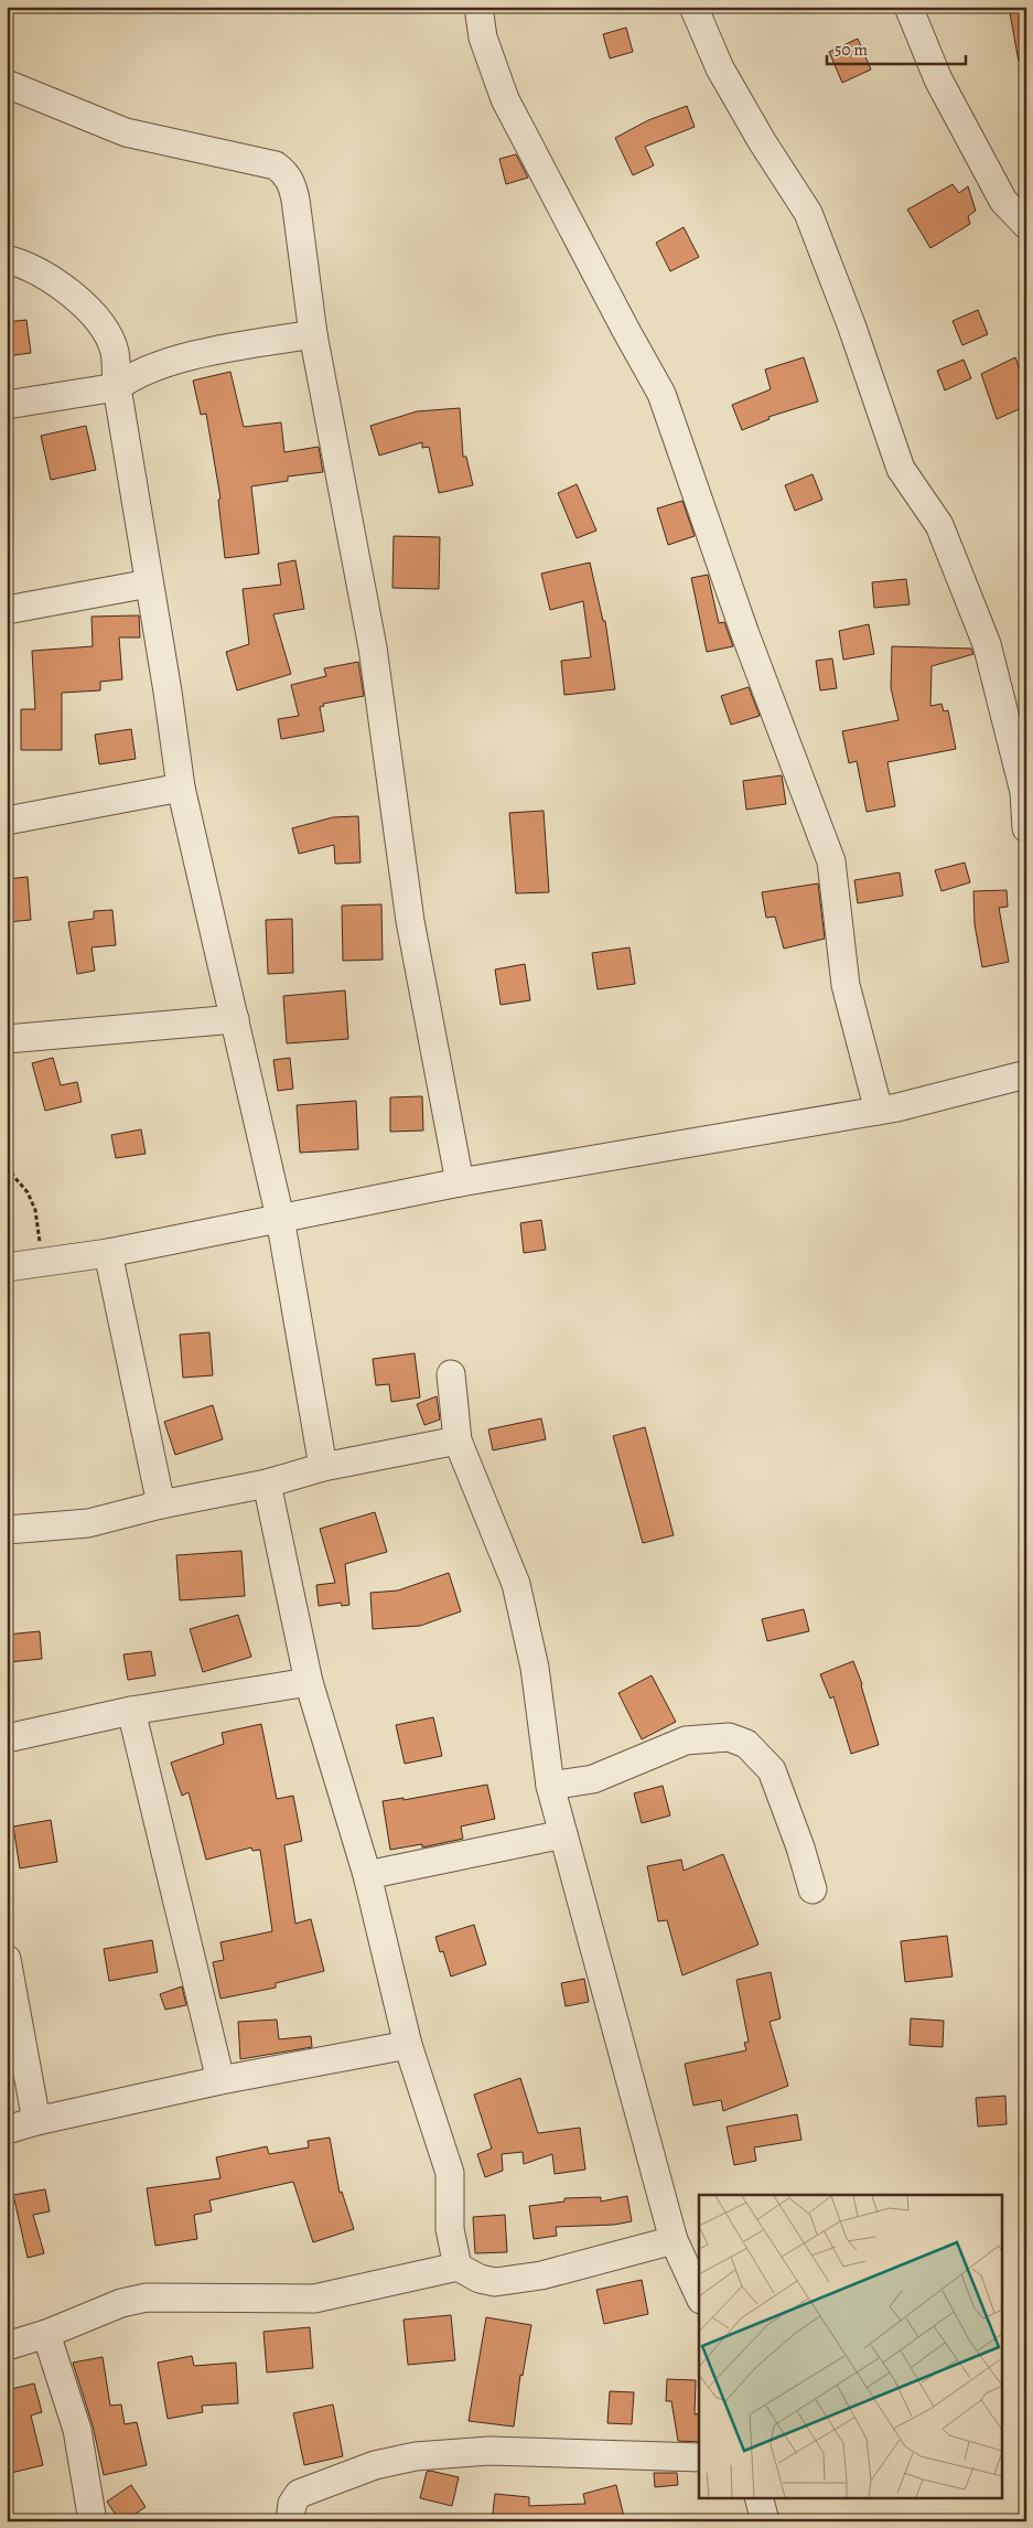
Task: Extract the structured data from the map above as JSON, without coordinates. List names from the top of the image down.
{
  "scale_bar": "50 m"
}
